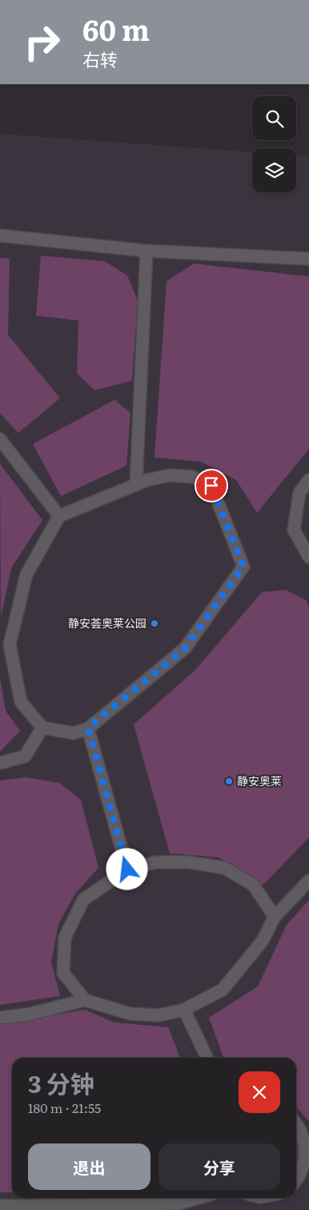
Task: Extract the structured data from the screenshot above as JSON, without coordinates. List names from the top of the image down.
{
  "places": ["静安荟奥莱公园", "静安奥莱"],
  "page": {
    "turn": ["60 m", "右转"],
    "heading": ["3 分钟", "180 m · 21:55"],
    "buttons": ["退出", "分享"]
  }
}
